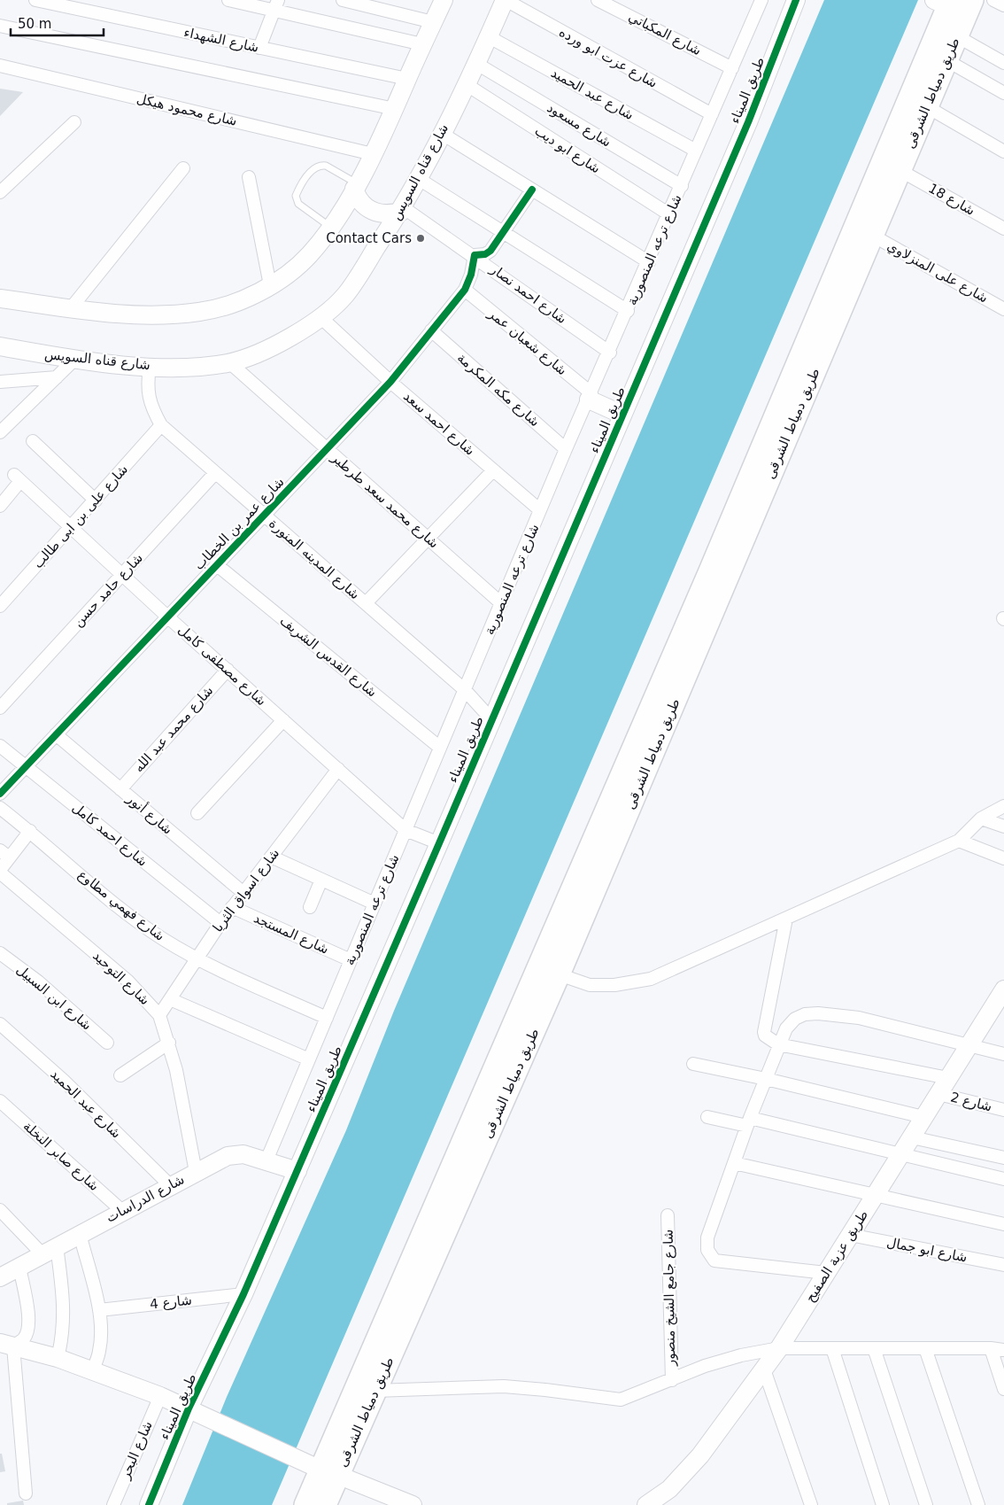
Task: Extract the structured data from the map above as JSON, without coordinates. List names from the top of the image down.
{
  "streets": {
    "highway": ["طريق دمياط الشرقى"],
    "street": [
      "شارع المكباتي",
      "شارع الشهداء",
      "شارع عزت ابو ورده",
      "طريق الميناء",
      "شارع عبد الحميد",
      "شارع محمود هيكل",
      "شارع مسعود",
      "شارع ابو ديب",
      "شارع قناه السويس",
      "شارع 18",
      "شارع ترعه المنصورية",
      "شارع على المنزلاوي",
      "شارع احمد نصار",
      "شارع شعبان عمر",
      "شارع مكه المكرمة",
      "شارع احمد سعد",
      "شارع محمد سعد طرطير",
      "شارع على بن ابى طالب",
      "شارع عمر بن الخطاب",
      "شارع المدينه المنورة",
      "شارع حامد حسن",
      "شارع القدس الشريف",
      "شارع مصطفى كامل",
      "شارع محمد عبد الله",
      "شارع أنور",
      "شارع احمد كامل",
      "شارع اسواق الثريا",
      "شارع فهمي مطاوع",
      "شارع المستجد",
      "شارع التوحيد",
      "شارع ابن السبيل",
      "شارع 2",
      "شارع صابر النخلة",
      "شارع الدراسات",
      "شارع ابو جمال",
      "طريق عزبة الصفيح",
      "شارع جامع الشيخ منصور",
      "شارع 4",
      "شارع البحر"
    ]
  },
  "crossings": [
    ["شارع المكباتي", "شارع ترعه المنصورية"],
    ["شارع عزت ابو ورده", "شارع قناه السويس"],
    ["شارع عزت ابو ورده", "شارع ترعه المنصورية"],
    ["طريق الميناء", "شارع المدينه المنورة"],
    ["طريق الميناء", "شارع مصطفى كامل"],
    ["طريق الميناء", "شارع الدراسات"],
    ["طريق الميناء", "شارع 4"],
    ["طريق دمياط الشرقى", "شارع 18"],
    ["طريق دمياط الشرقى", "شارع على المنزلاوي"],
    ["شارع عبد الحميد", "شارع قناه السويس"],
    ["شارع عبد الحميد", "شارع ترعه المنصورية"],
    ["شارع عبد الحميد", "شارع الدراسات"],
    ["شارع مسعود", "شارع قناه السويس"],
    ["شارع مسعود", "شارع ترعه المنصورية"],
    ["شارع ابو ديب", "شارع قناه السويس"],
    ["شارع ابو ديب", "شارع ترعه المنصورية"],
    ["شارع قناه السويس", "شارع احمد نصار"],
    ["شارع قناه السويس", "شارع احمد سعد"],
    ["شارع قناه السويس", "شارع محمد سعد طرطير"],
    ["شارع قناه السويس", "شارع المدينه المنورة"],
    ["شارع ترعه المنصورية", "شارع احمد نصار"],
    ["شارع ترعه المنصورية", "شارع شعبان عمر"],
    ["شارع ترعه المنصورية", "شارع مكه المكرمة"],
    ["شارع ترعه المنصورية", "شارع احمد سعد"],
    ["شارع ترعه المنصورية", "شارع محمد سعد طرطير"],
    ["شارع ترعه المنصورية", "شارع المدينه المنورة"],
    ["شارع ترعه المنصورية", "شارع القدس الشريف"],
    ["شارع ترعه المنصورية", "شارع مصطفى كامل"],
    ["شارع ترعه المنصورية", "شارع فهمي مطاوع"],
    ["شارع ترعه المنصورية", "شارع المستجد"],
    ["شارع ترعه المنصورية", "شارع الدراسات"],
    ["شارع احمد نصار", "شارع عمر بن الخطاب"],
    ["شارع شعبان عمر", "شارع عمر بن الخطاب"],
    ["شارع مكه المكرمة", "شارع عمر بن الخطاب"],
    ["شارع احمد سعد", "شارع عمر بن الخطاب"],
    ["شارع محمد سعد طرطير", "شارع عمر بن الخطاب"],
    ["شارع على بن ابى طالب", "شارع المدينه المنورة"],
    ["شارع على بن ابى طالب", "شارع مصطفى كامل"],
    ["شارع عمر بن الخطاب", "شارع المدينه المنورة"],
    ["شارع عمر بن الخطاب", "شارع القدس الشريف"],
    ["شارع عمر بن الخطاب", "شارع مصطفى كامل"],
    ["شارع عمر بن الخطاب", "شارع أنور"],
    ["شارع عمر بن الخطاب", "شارع احمد كامل"],
    ["شارع المدينه المنورة", "شارع حامد حسن"],
    ["شارع حامد حسن", "شارع مصطفى كامل"],
    ["شارع مصطفى كامل", "شارع محمد عبد الله"],
    ["شارع مصطفى كامل", "شارع اسواق الثريا"],
    ["شارع محمد عبد الله", "شارع أنور"],
    ["شارع أنور", "شارع اسواق الثريا"],
    ["شارع احمد كامل", "شارع اسواق الثريا"],
    ["شارع اسواق الثريا", "شارع فهمي مطاوع"],
    ["شارع اسواق الثريا", "شارع المستجد"],
    ["شارع اسواق الثريا", "شارع التوحيد"],
    ["شارع التوحيد", "شارع الدراسات"],
    ["شارع 2", "طريق عزبة الصفيح"],
    ["شارع صابر النخلة", "شارع الدراسات"],
    ["شارع ابو جمال", "طريق عزبة الصفيح"]
  ],
  "places": ["Contact Cars"],
  "scale_bar": "50 m"
}
